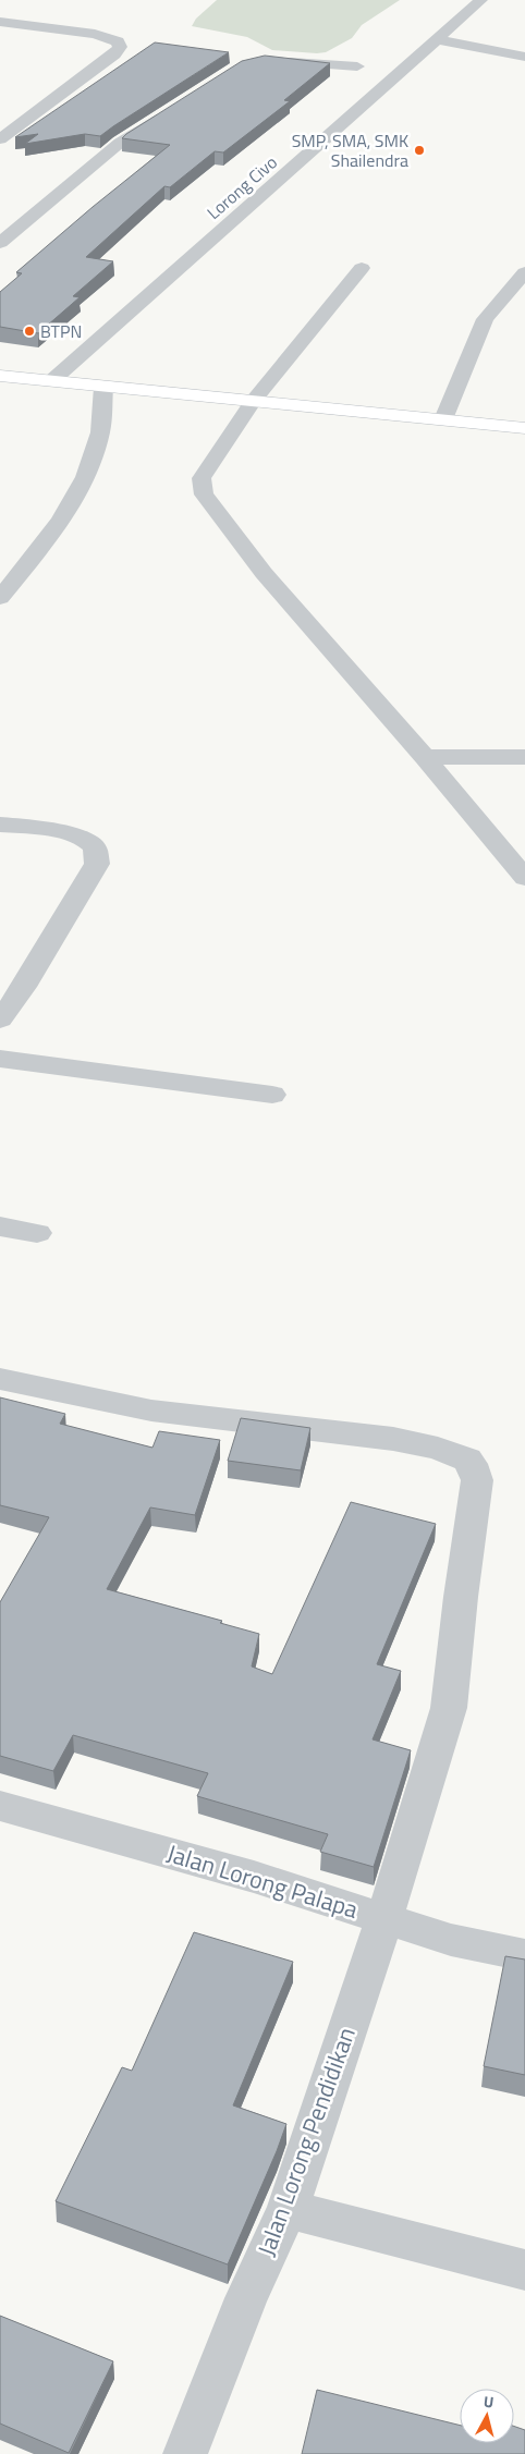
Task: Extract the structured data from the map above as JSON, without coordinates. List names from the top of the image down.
{
  "streets": {
    "street": ["Lorong Civo", "Jalan Lorong Palapa", "Jalan Lorong Pendidikan"]
  },
  "crossings": [
    ["Jalan Lorong Palapa", "Jalan Lorong Pendidikan"]
  ],
  "places": ["SMP, SMA, SMK Shailendra", "BTPN"],
  "north": "top"
}
